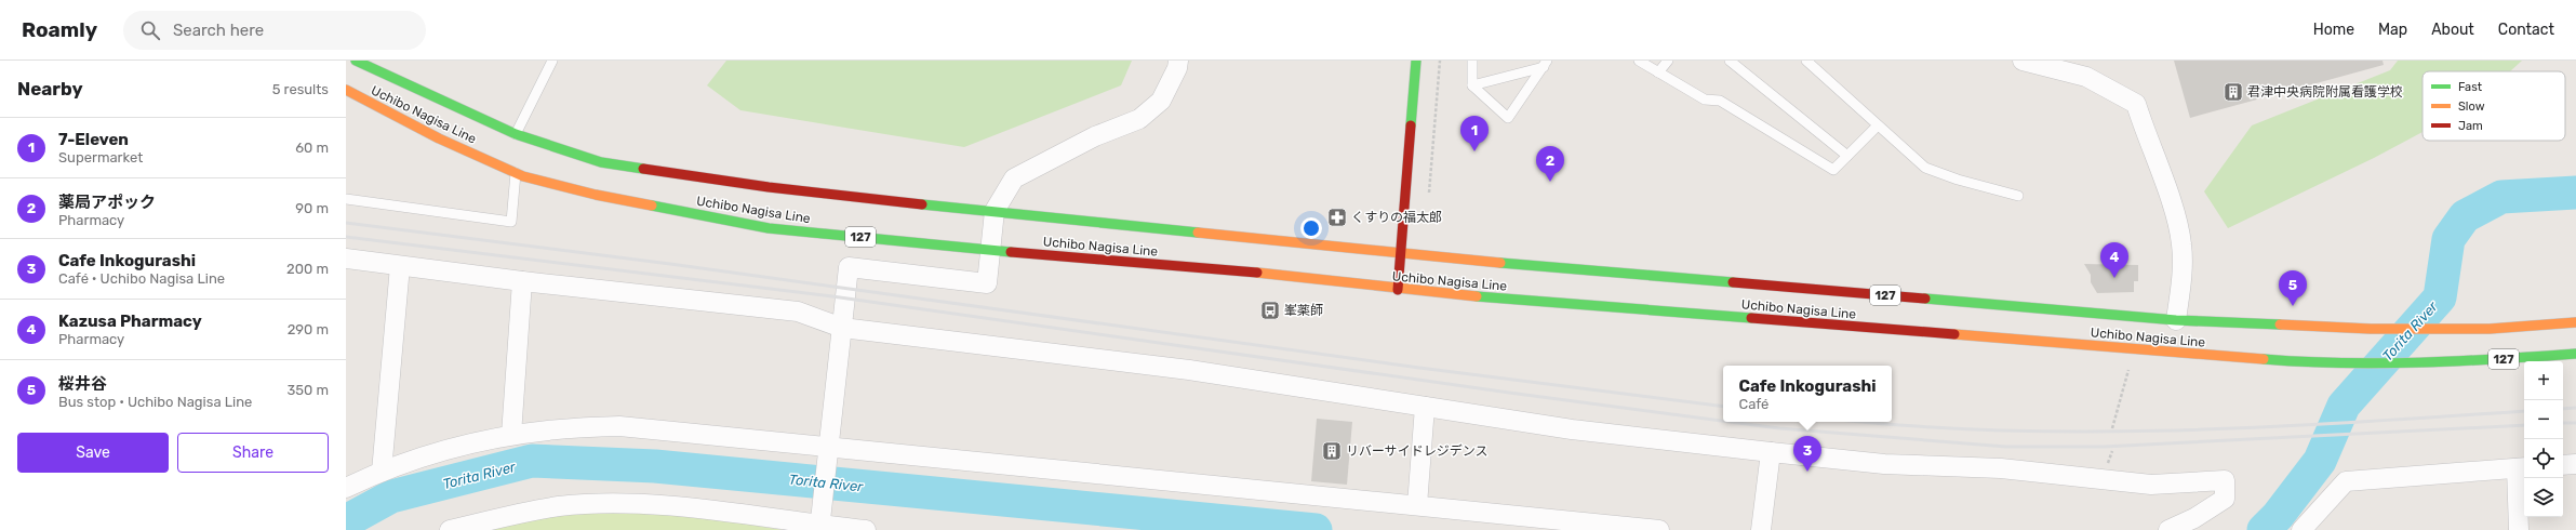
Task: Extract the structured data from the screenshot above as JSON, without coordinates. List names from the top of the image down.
{
  "streets": {
    "main road": ["Uchibo Nagisa Line", "127"]
  },
  "water": ["Torita River"],
  "places": {
    "building": ["君津中央病院附属看護学校", "リバーサイドレジデンス"],
    "pharmacy": ["くすりの福太郎"],
    "bus stop": ["峯薬師"]
  },
  "legend": ["Fast", "Slow", "Jam"],
  "page": {
    "header": "Roamly",
    "search": "Search here",
    "nav": [
      "Home",
      "Map",
      "About",
      "Contact"
    ],
    "heading": ["Nearby", "5 results"],
    "pins": [
      "1",
      "2",
      "4",
      "5",
      "3"
    ],
    "list": [
      {
        "mark": "1",
        "name": "7-Eleven",
        "note": "Supermarket",
        "value": "60 m"
      },
      {
        "mark": "2",
        "name": "薬局アポック",
        "note": "Pharmacy",
        "value": "90 m"
      },
      {
        "mark": "3",
        "name": "Cafe Inkogurashi",
        "note": "Café · Uchibo Nagisa Line",
        "value": "200 m"
      },
      {
        "mark": "4",
        "name": "Kazusa Pharmacy",
        "note": "Pharmacy",
        "value": "290 m"
      },
      {
        "mark": "5",
        "name": "桜井谷",
        "note": "Bus stop · Uchibo Nagisa Line",
        "value": "350 m"
      }
    ],
    "map_buttons": ["+", "−"],
    "popup": ["Cafe Inkogurashi", "Café"],
    "buttons": ["Save", "Share"]
  }
}
